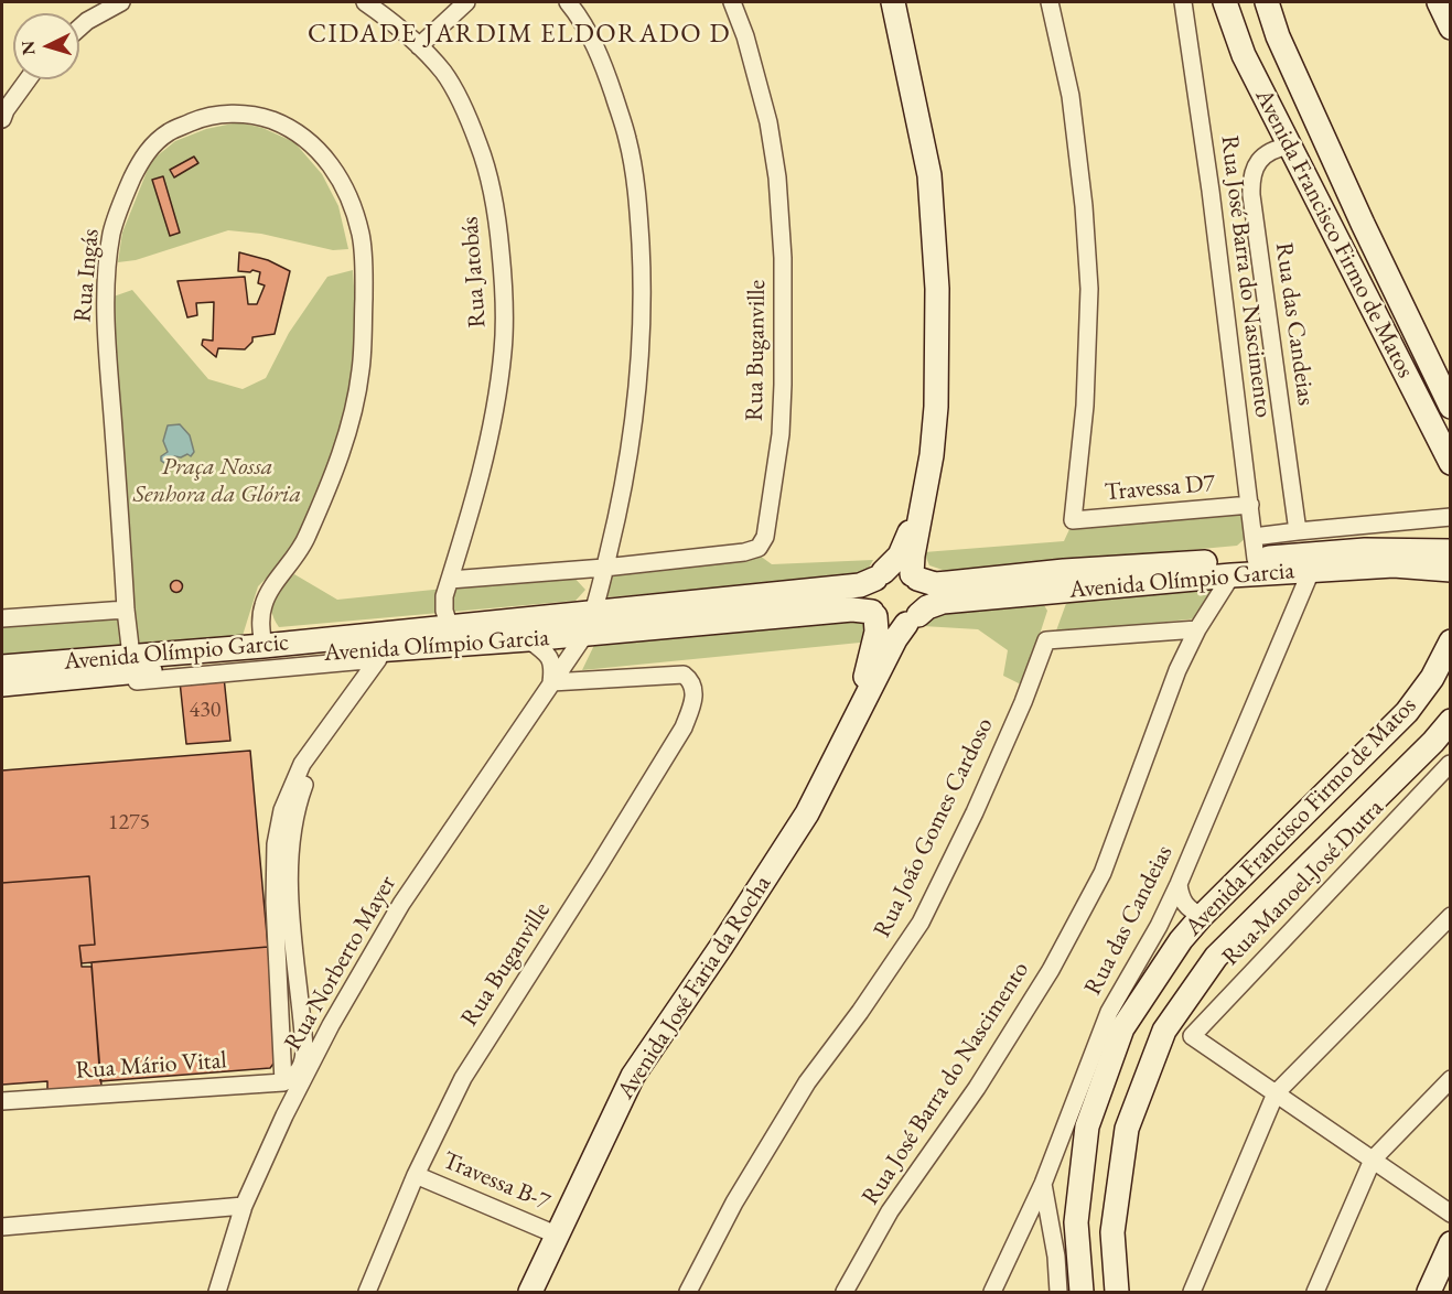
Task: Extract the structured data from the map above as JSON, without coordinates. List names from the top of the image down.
{
  "streets": {
    "street": [
      "Avenida Francisco Firmo de Matos",
      "Rua Jatobás",
      "Rua Ingás",
      "Rua José Barra do Nascimento",
      "Rua das Candeias",
      "Rua Buganville",
      "Travessa D7",
      "Avenida Olímpio Garcia",
      "Avenida Olímpio Garcic",
      "Rua João Gomes Cardoso",
      "Rua Manoel José Dutra",
      "Rua Norberto Mayer",
      "Avenida José Faria da Rocha",
      "Rua Mário Vital",
      "Travessa B-7"
    ]
  },
  "crossings": [
    ["Avenida Francisco Firmo de Matos", "Rua das Candeias"],
    ["Rua Jatobás", "Avenida Olímpio Garcia"],
    ["Rua Ingás", "Avenida Olímpio Garcic"],
    ["Rua José Barra do Nascimento", "Travessa D7"],
    ["Rua José Barra do Nascimento", "Avenida Olímpio Garcia"],
    ["Rua José Barra do Nascimento", "Rua João Gomes Cardoso"],
    ["Rua das Candeias", "Avenida Olímpio Garcia"],
    ["Rua Buganville", "Rua Norberto Mayer"],
    ["Rua Buganville", "Travessa B-7"],
    ["Avenida Olímpio Garcia", "Avenida Olímpio Garcic"],
    ["Avenida Olímpio Garcia", "Rua Norberto Mayer"],
    ["Avenida Olímpio Garcia", "Avenida José Faria da Rocha"],
    ["Avenida José Faria da Rocha", "Travessa B-7"]
  ],
  "districts": ["CIDADE JARDIM ELDORADO D"],
  "parks": ["Praça Nossa Senhora da Glória"],
  "house_numbers": ["430", "1275"],
  "north": "left"
}
